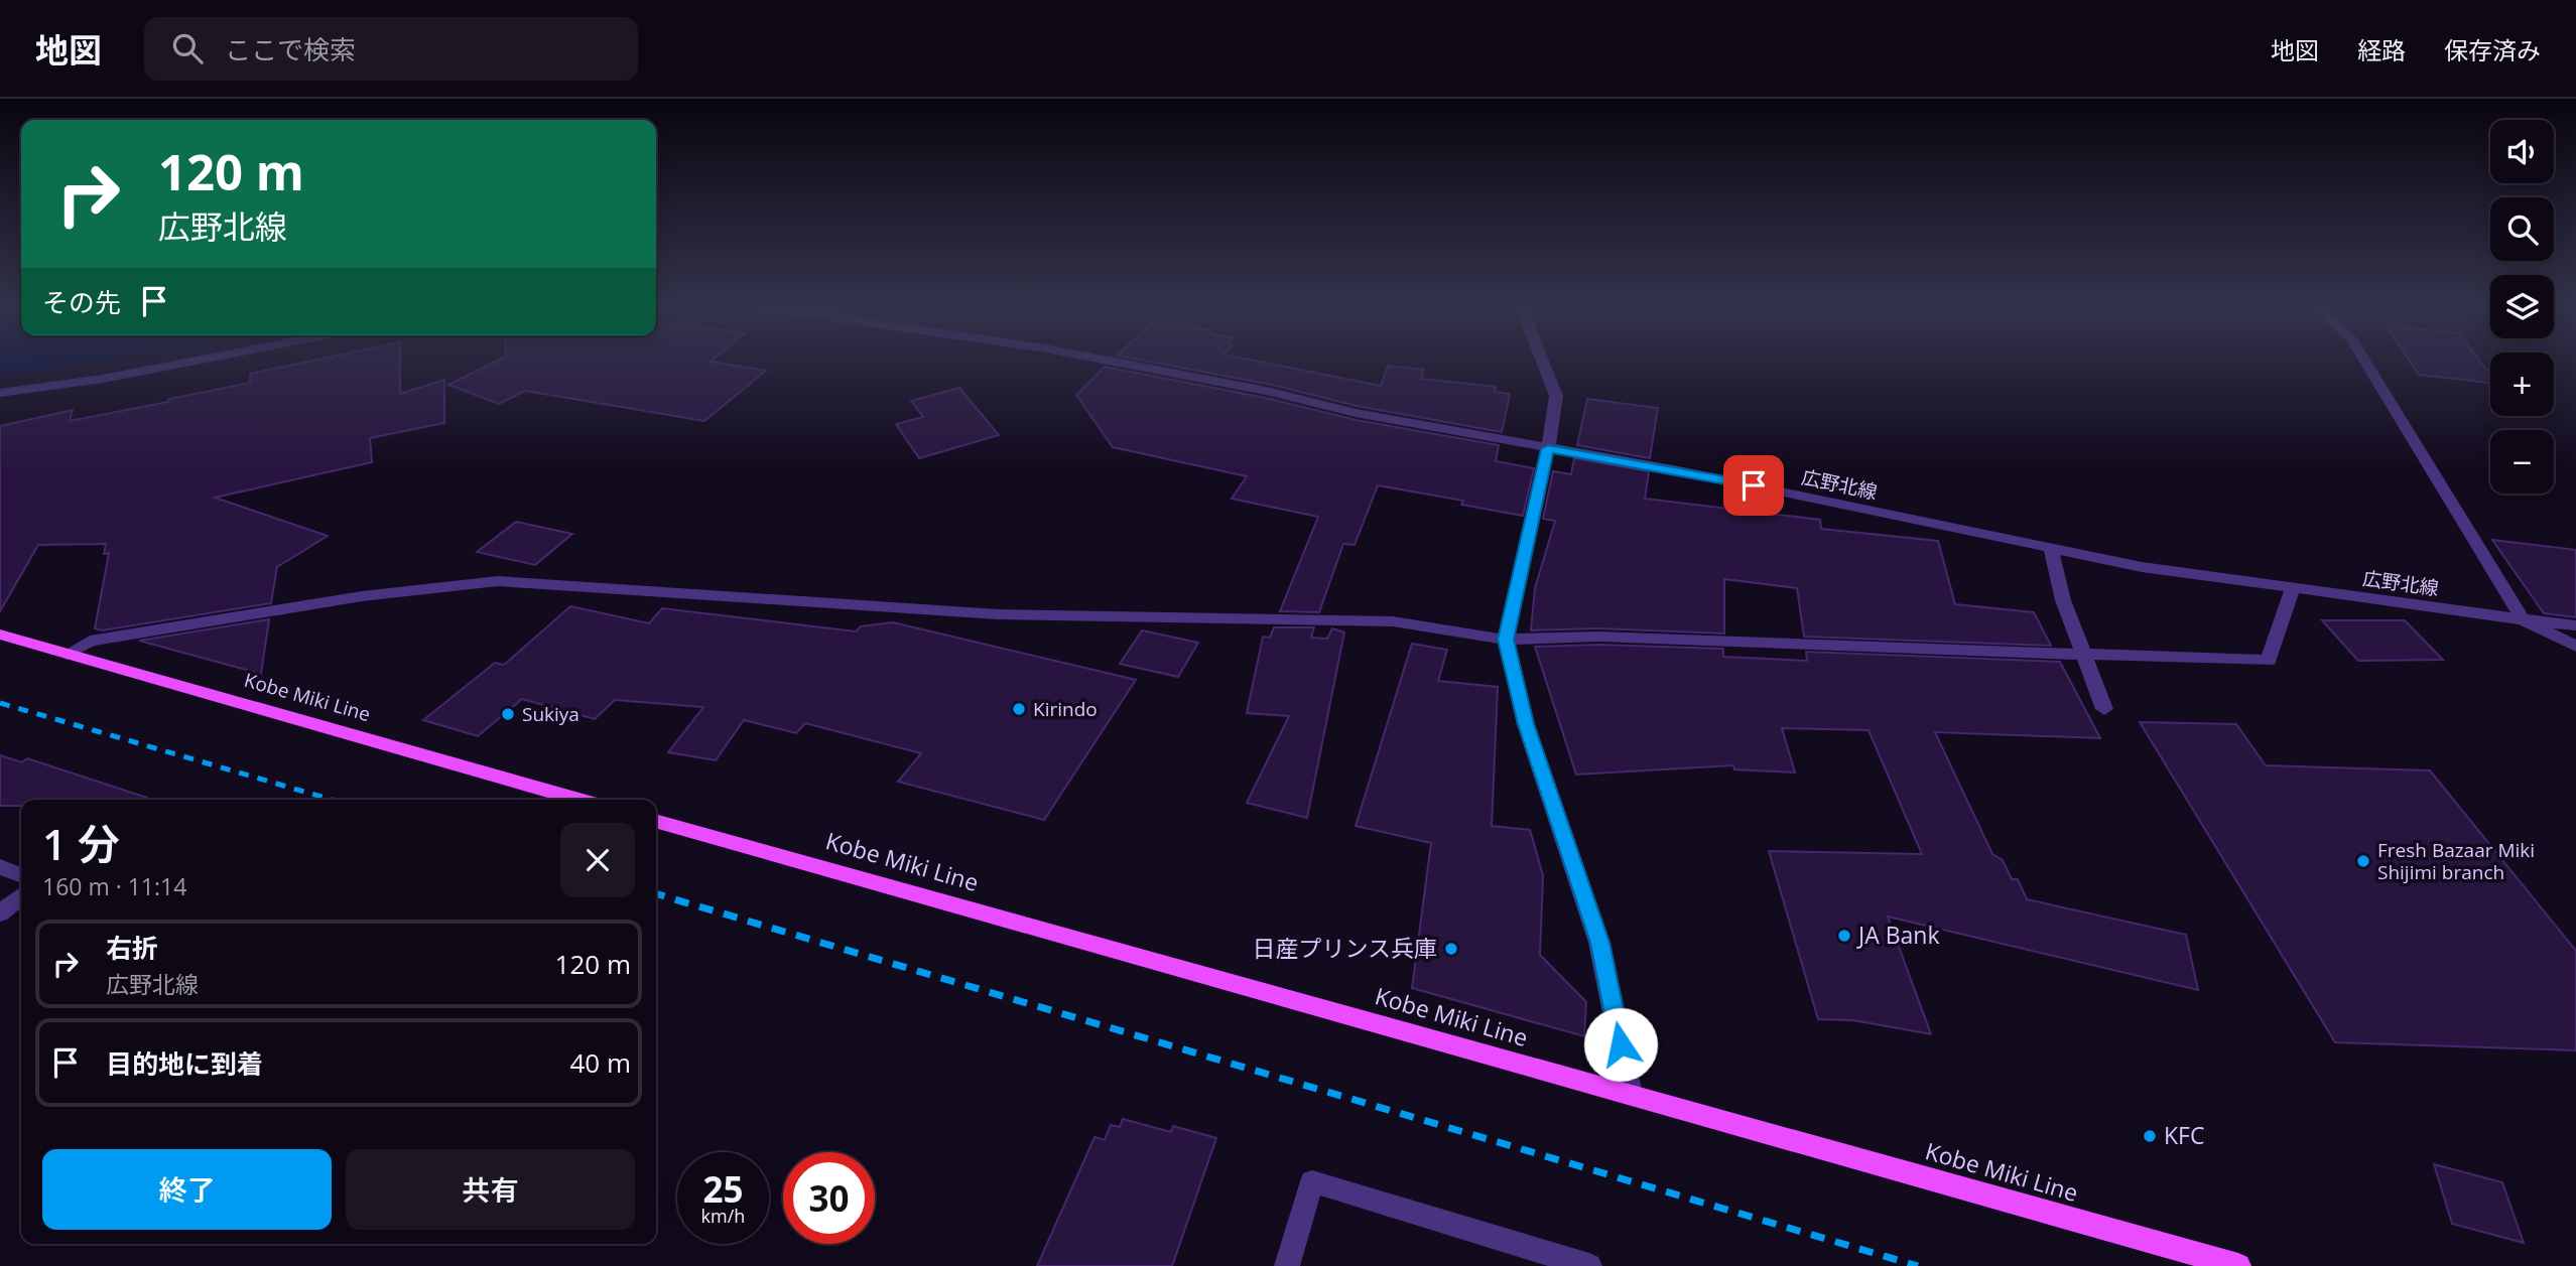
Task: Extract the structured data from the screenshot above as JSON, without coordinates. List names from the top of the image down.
{
  "streets": {
    "main road": ["Kobe Miki Line"],
    "street": ["広野北線"]
  },
  "places": [
    "Kirindo",
    "Sukiya",
    "Fresh Bazaar Miki Shijimi branch",
    "JA Bank",
    "日産プリンス兵庫",
    "KFC"
  ],
  "page": {
    "header": "地図",
    "search": "ここで検索",
    "nav": ["地図", "経路", "保存済み"],
    "map_buttons": ["+", "−"],
    "turn": ["120 m", "広野北線"],
    "then": "その先",
    "heading": ["1 分", "160 m · 11:14"],
    "list": [
      {
        "name": "右折",
        "note": "広野北線",
        "value": "120 m"
      },
      {
        "name": "目的地に到着",
        "value": "40 m"
      }
    ],
    "buttons": ["終了", "共有"],
    "speed": "25 km/h",
    "limit": "30"
  }
}
